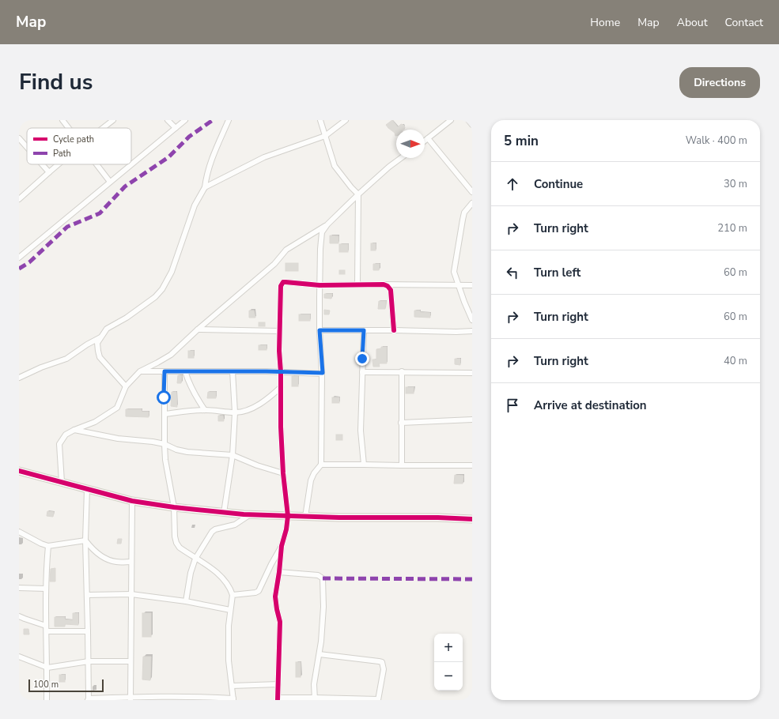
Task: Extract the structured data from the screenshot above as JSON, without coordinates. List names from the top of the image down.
{
  "legend": ["Cycle path", "Path"],
  "scale_bar": "100 m",
  "north": "right",
  "page": {
    "header": "Map",
    "nav": [
      "Home",
      "Map",
      "About",
      "Contact"
    ],
    "title": "Find us",
    "buttons": "Directions",
    "heading": ["5 min", "Walk · 400 m"],
    "list": [
      ["Continue", "30 m"],
      ["Turn right", "210 m"],
      ["Turn left", "60 m"],
      ["Turn right", "60 m"],
      ["Turn right", "40 m"],
      "Arrive at destination"
    ],
    "map_buttons": ["+", "−"],
    "scale": "100 m"
  }
}
